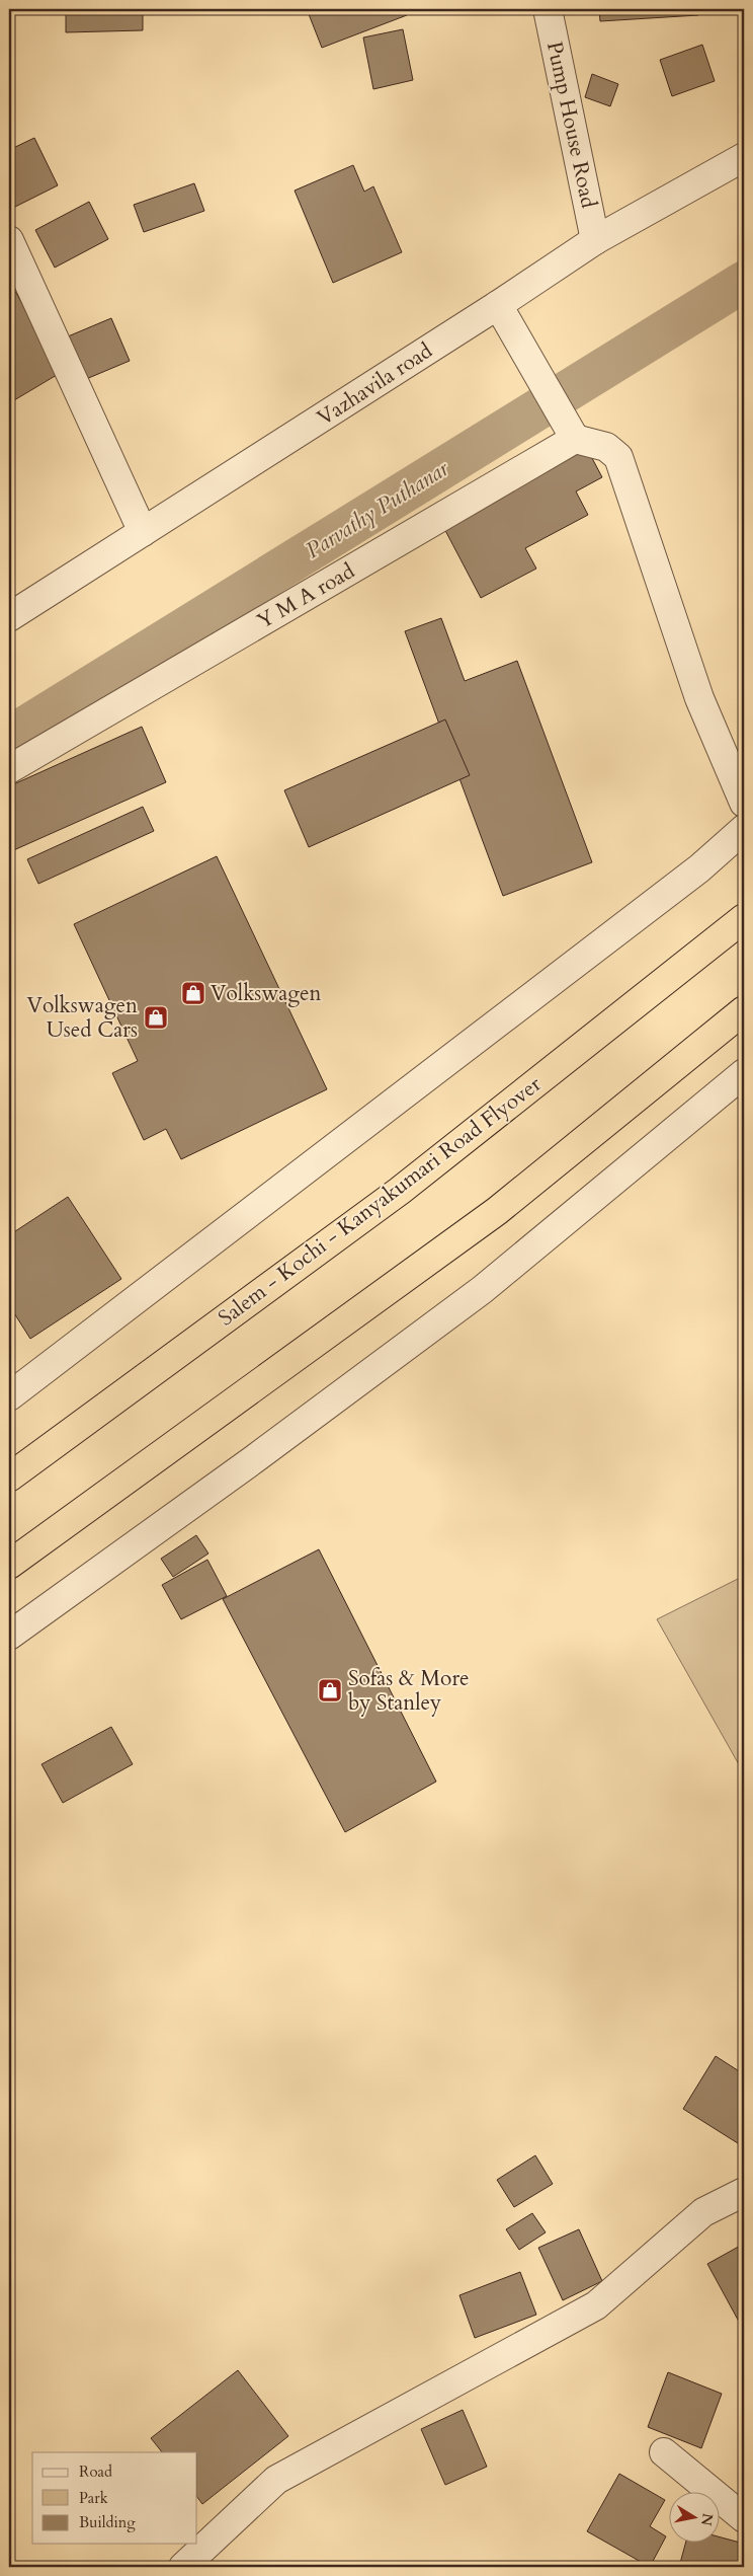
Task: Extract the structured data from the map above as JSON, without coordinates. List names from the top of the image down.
{
  "streets": {
    "highway": ["Salem - Kochi - Kanyakumari Road Flyover"],
    "street": ["Pump House Road", "Vazhavila road", "Y M A road"]
  },
  "crossings": [
    ["Pump House Road", "Vazhavila road"]
  ],
  "water": ["Parvathy Puthanar"],
  "places": {
    "shop": ["Volkswagen", "Volkswagen Used Cars", "Sofas & More by Stanley"]
  },
  "legend": ["Road", "Park", "Building"],
  "north": "right"
}
